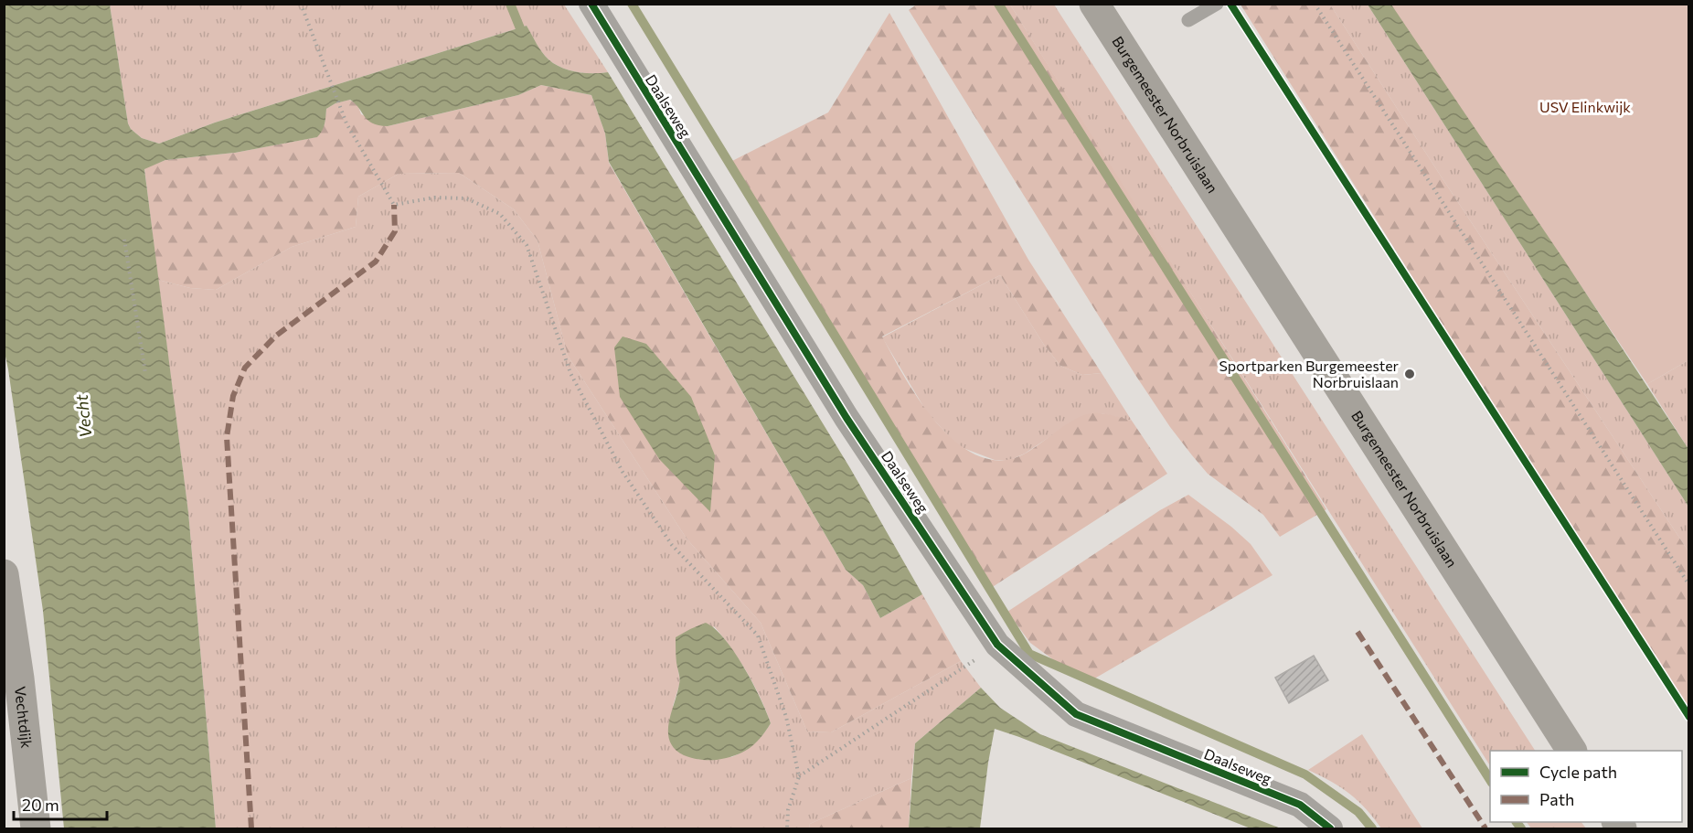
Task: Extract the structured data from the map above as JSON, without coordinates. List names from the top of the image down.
{
  "streets": {
    "main road": ["Burgemeester Norbruislaan", "Vechtdijk"],
    "street": ["Daalseweg"]
  },
  "water": ["Vecht"],
  "parks": ["USV Elinkwijk"],
  "places": ["Sportparken Burgemeester Norbruislaan"],
  "legend": ["Cycle path", "Path"],
  "scale_bar": "20 m"
}
